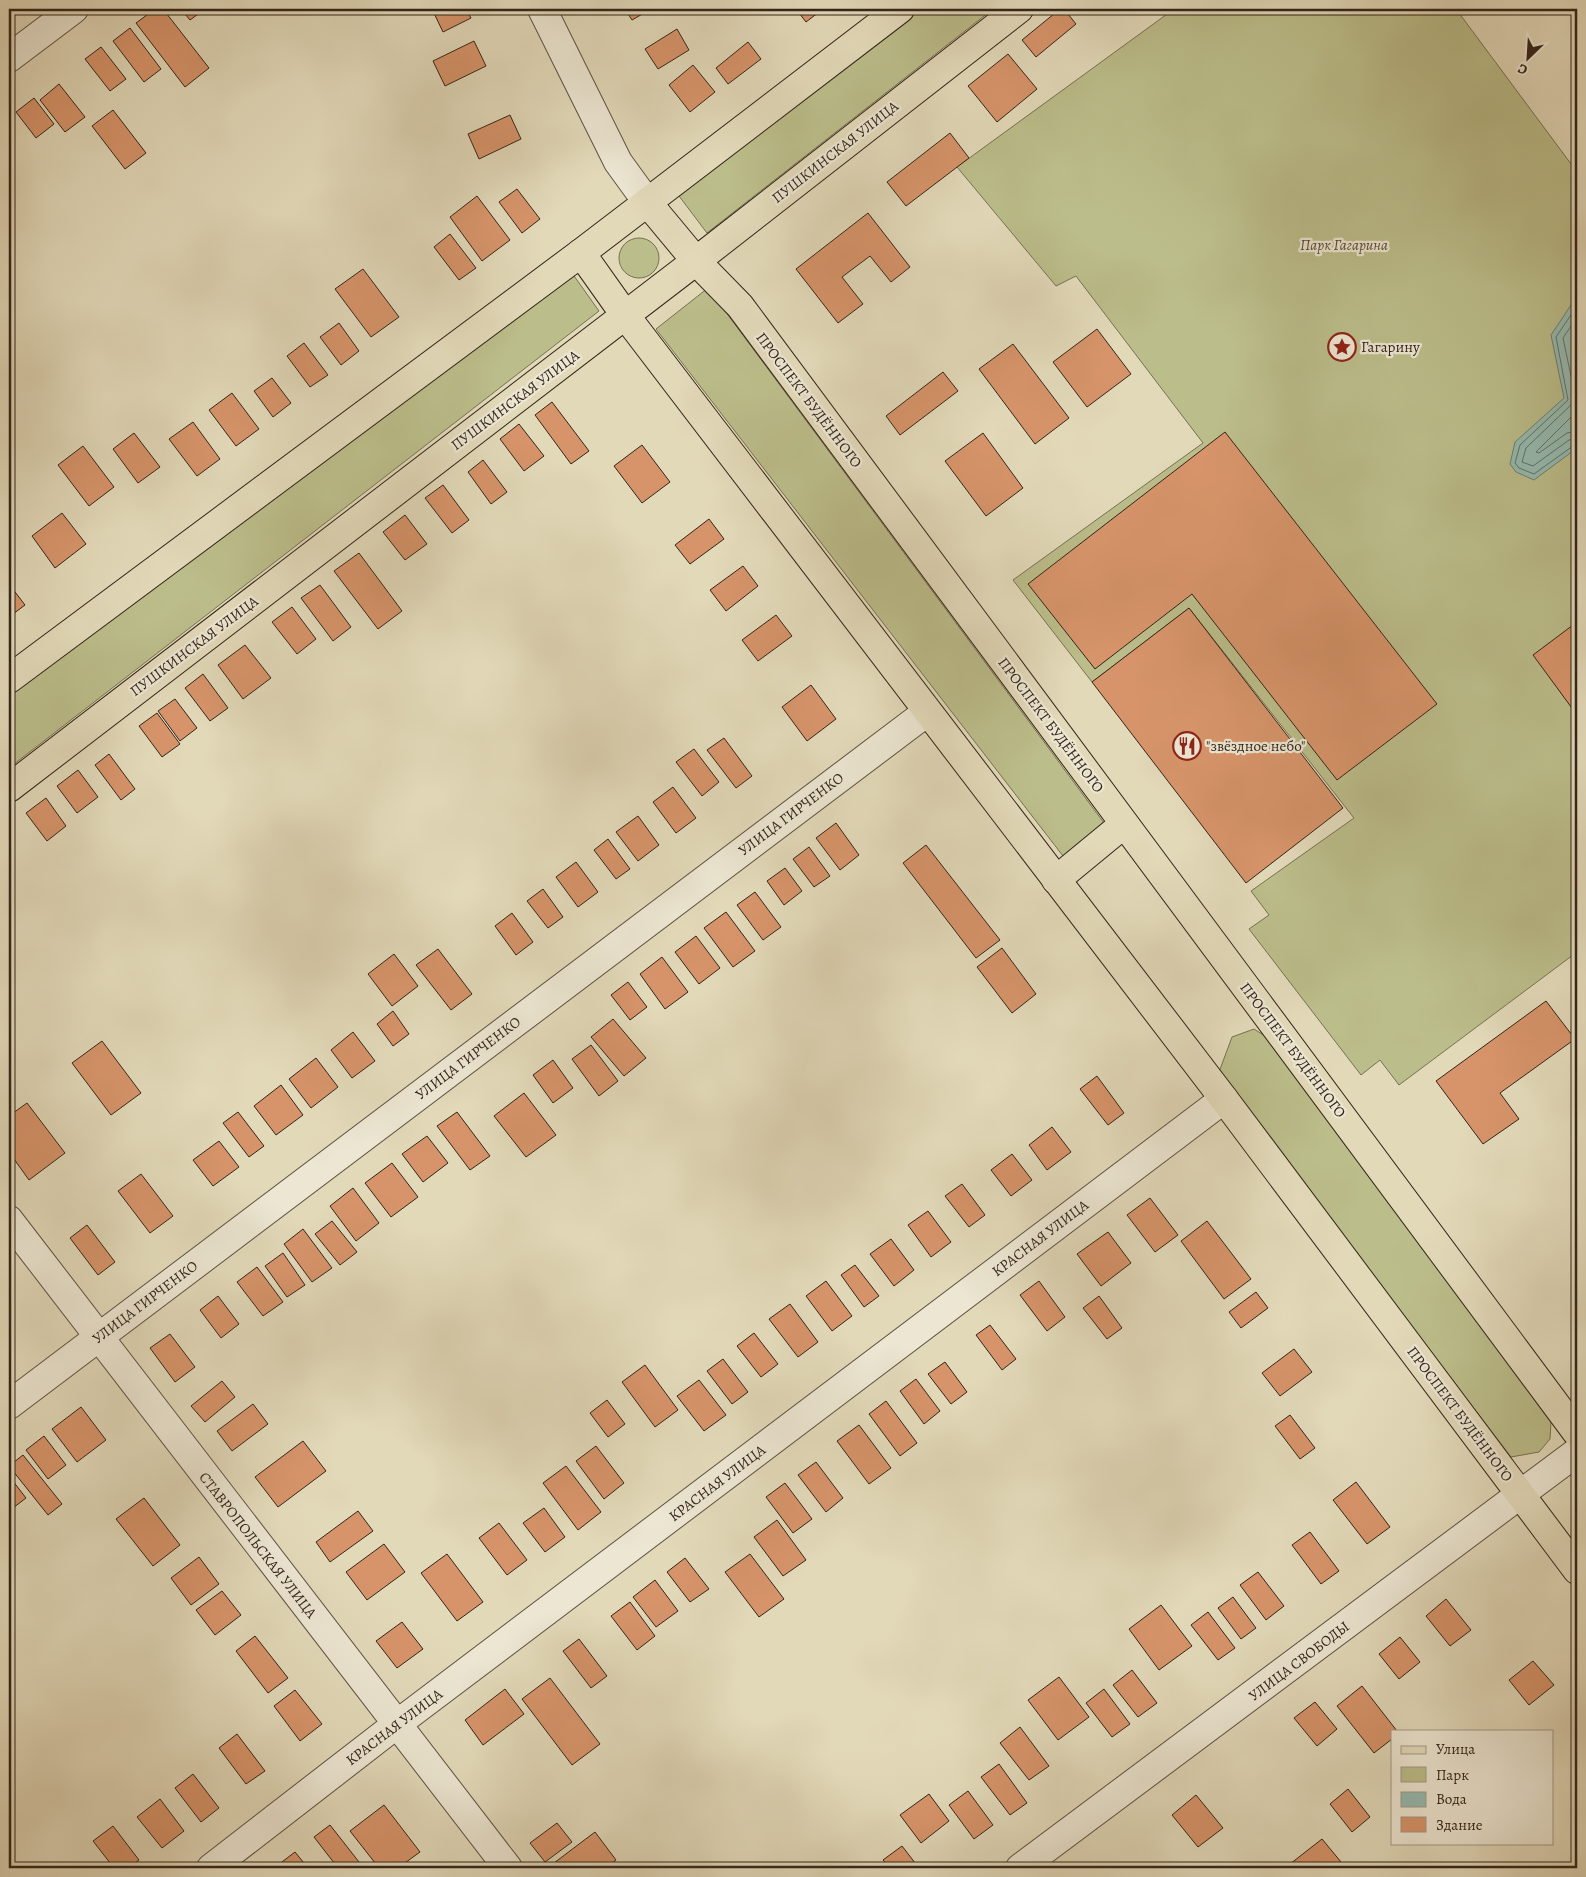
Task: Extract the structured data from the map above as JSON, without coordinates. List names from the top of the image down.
{
  "streets": {
    "main road": ["ПУШКИНСКАЯ УЛИЦА", "ПРОСПЕКТ БУДЁННОГО"],
    "street": [
      "УЛИЦА ГИРЧЕНКО",
      "КРАСНАЯ УЛИЦА",
      "СТАВРОПОЛЬСКАЯ УЛИЦА",
      "УЛИЦА СВОБОДЫ"
    ]
  },
  "crossings": [
    ["ПУШКИНСКАЯ УЛИЦА", "ПРОСПЕКТ БУДЁННОГО"],
    ["ПРОСПЕКТ БУДЁННОГО", "УЛИЦА ГИРЧЕНКО"],
    ["ПРОСПЕКТ БУДЁННОГО", "КРАСНАЯ УЛИЦА"],
    ["ПРОСПЕКТ БУДЁННОГО", "УЛИЦА СВОБОДЫ"],
    ["УЛИЦА ГИРЧЕНКО", "СТАВРОПОЛЬСКАЯ УЛИЦА"],
    ["КРАСНАЯ УЛИЦА", "СТАВРОПОЛЬСКАЯ УЛИЦА"]
  ],
  "parks": ["Парк Гагарина"],
  "places": {
    "place": ["Гагарину"],
    "restaurant": ["\"звёздное небо\""]
  },
  "legend": [
    "Улица",
    "Парк",
    "Вода",
    "Здание"
  ],
  "north": "bottom left"
}
